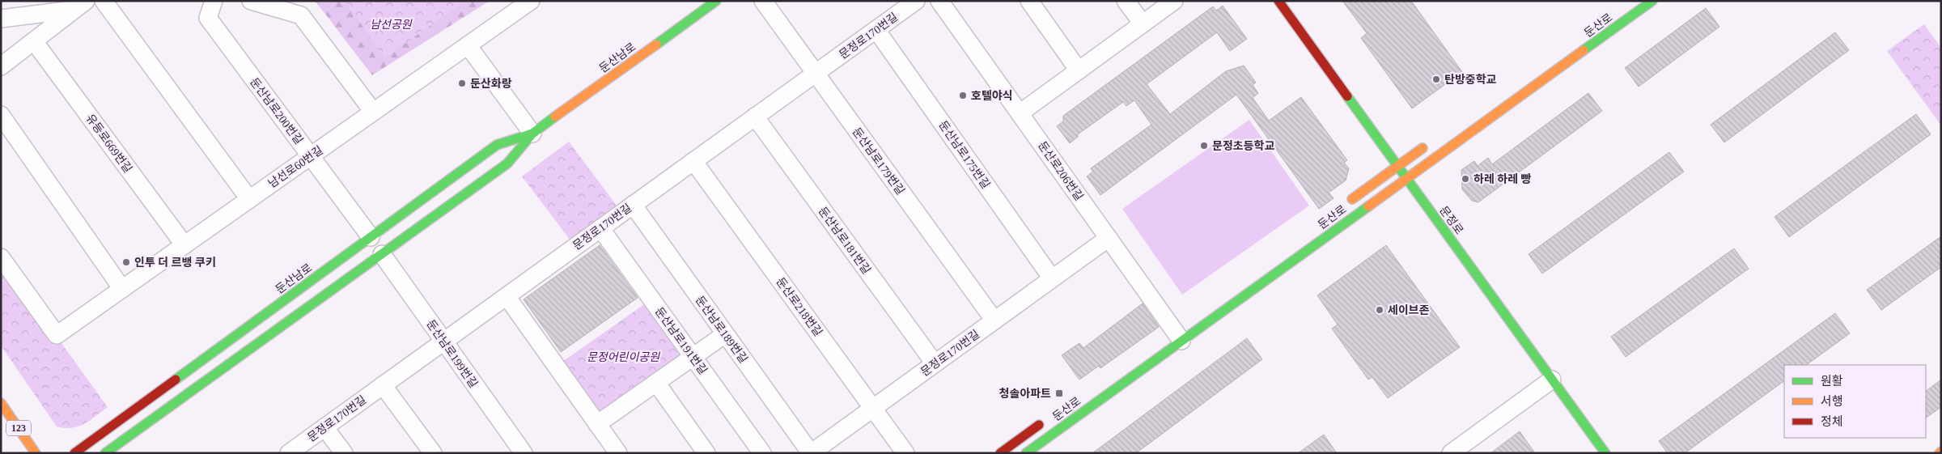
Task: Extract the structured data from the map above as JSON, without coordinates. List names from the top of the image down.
{
  "streets": {
    "main road": [
      "둔산로",
      "둔산남로",
      "문정로",
      "123"
    ],
    "street": [
      "문정로170번길",
      "둔산남로200번길",
      "유등로669번길",
      "둔산남로175번길",
      "둔산남로179번길",
      "남선로60번길",
      "둔산로206번길",
      "둔산남로181번길",
      "둔산로218번길",
      "둔산남로189번길",
      "둔산남로191번길",
      "둔산남로199번길"
    ]
  },
  "crossings": [
    ["둔산로", "둔산로206번길"],
    ["둔산로", "문정로"],
    ["문정로170번길", "둔산남로175번길"],
    ["문정로170번길", "둔산남로179번길"],
    ["문정로170번길", "둔산로206번길"],
    ["문정로170번길", "둔산남로181번길"],
    ["문정로170번길", "둔산로218번길"],
    ["문정로170번길", "둔산남로189번길"],
    ["문정로170번길", "둔산남로191번길"],
    ["문정로170번길", "둔산남로199번길"],
    ["둔산남로", "둔산남로200번길"],
    ["둔산남로", "둔산남로199번길"],
    ["둔산남로200번길", "남선로60번길"],
    ["유등로669번길", "남선로60번길"]
  ],
  "parks": ["남선공원", "문정어린이공원"],
  "places": {
    "other": [
      "탄방중학교",
      "둔산화랑",
      "호텔야식",
      "문정초등학교",
      "하레 하레 빵",
      "인투 더 르뱅 쿠키",
      "세이브존"
    ],
    "transit": ["청솔아파트"]
  },
  "legend": ["원활", "서행", "정체"]
}
